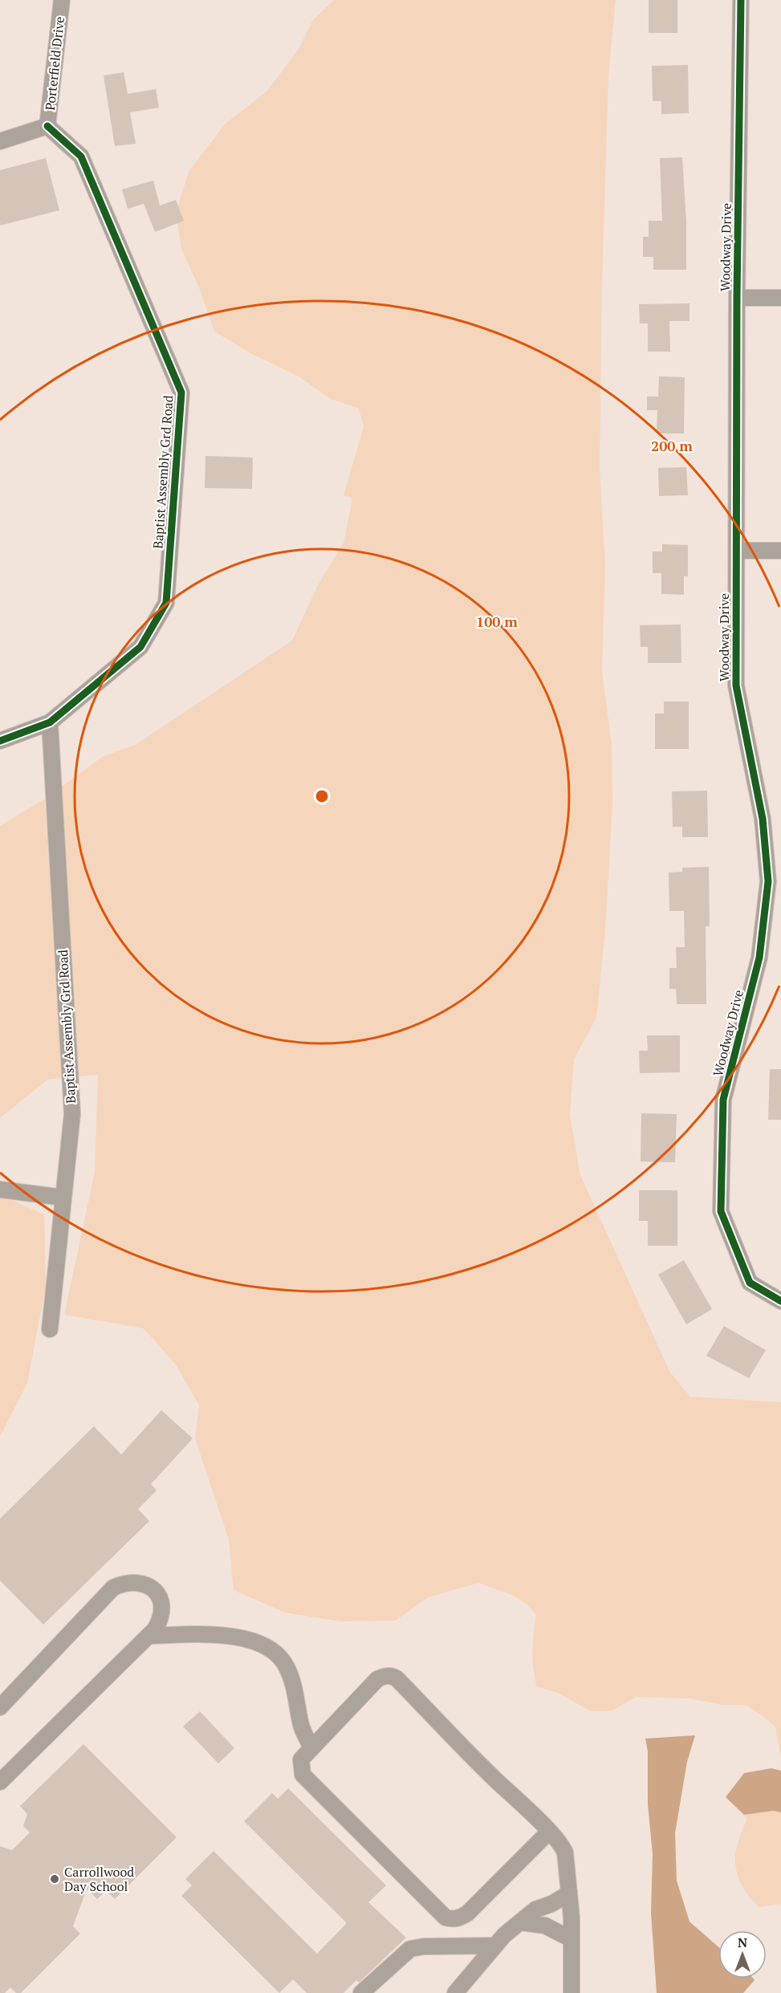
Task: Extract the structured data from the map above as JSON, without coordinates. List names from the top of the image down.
{
  "streets": {
    "street": ["Porterfield Drive", "Woodway Drive", "Baptist Assembly Grd Road"]
  },
  "crossings": [
    ["Porterfield Drive", "Baptist Assembly Grd Road"]
  ],
  "places": ["Carrollwood Day School"],
  "north": "top",
  "rings": ["200 m", "100 m"]
}
